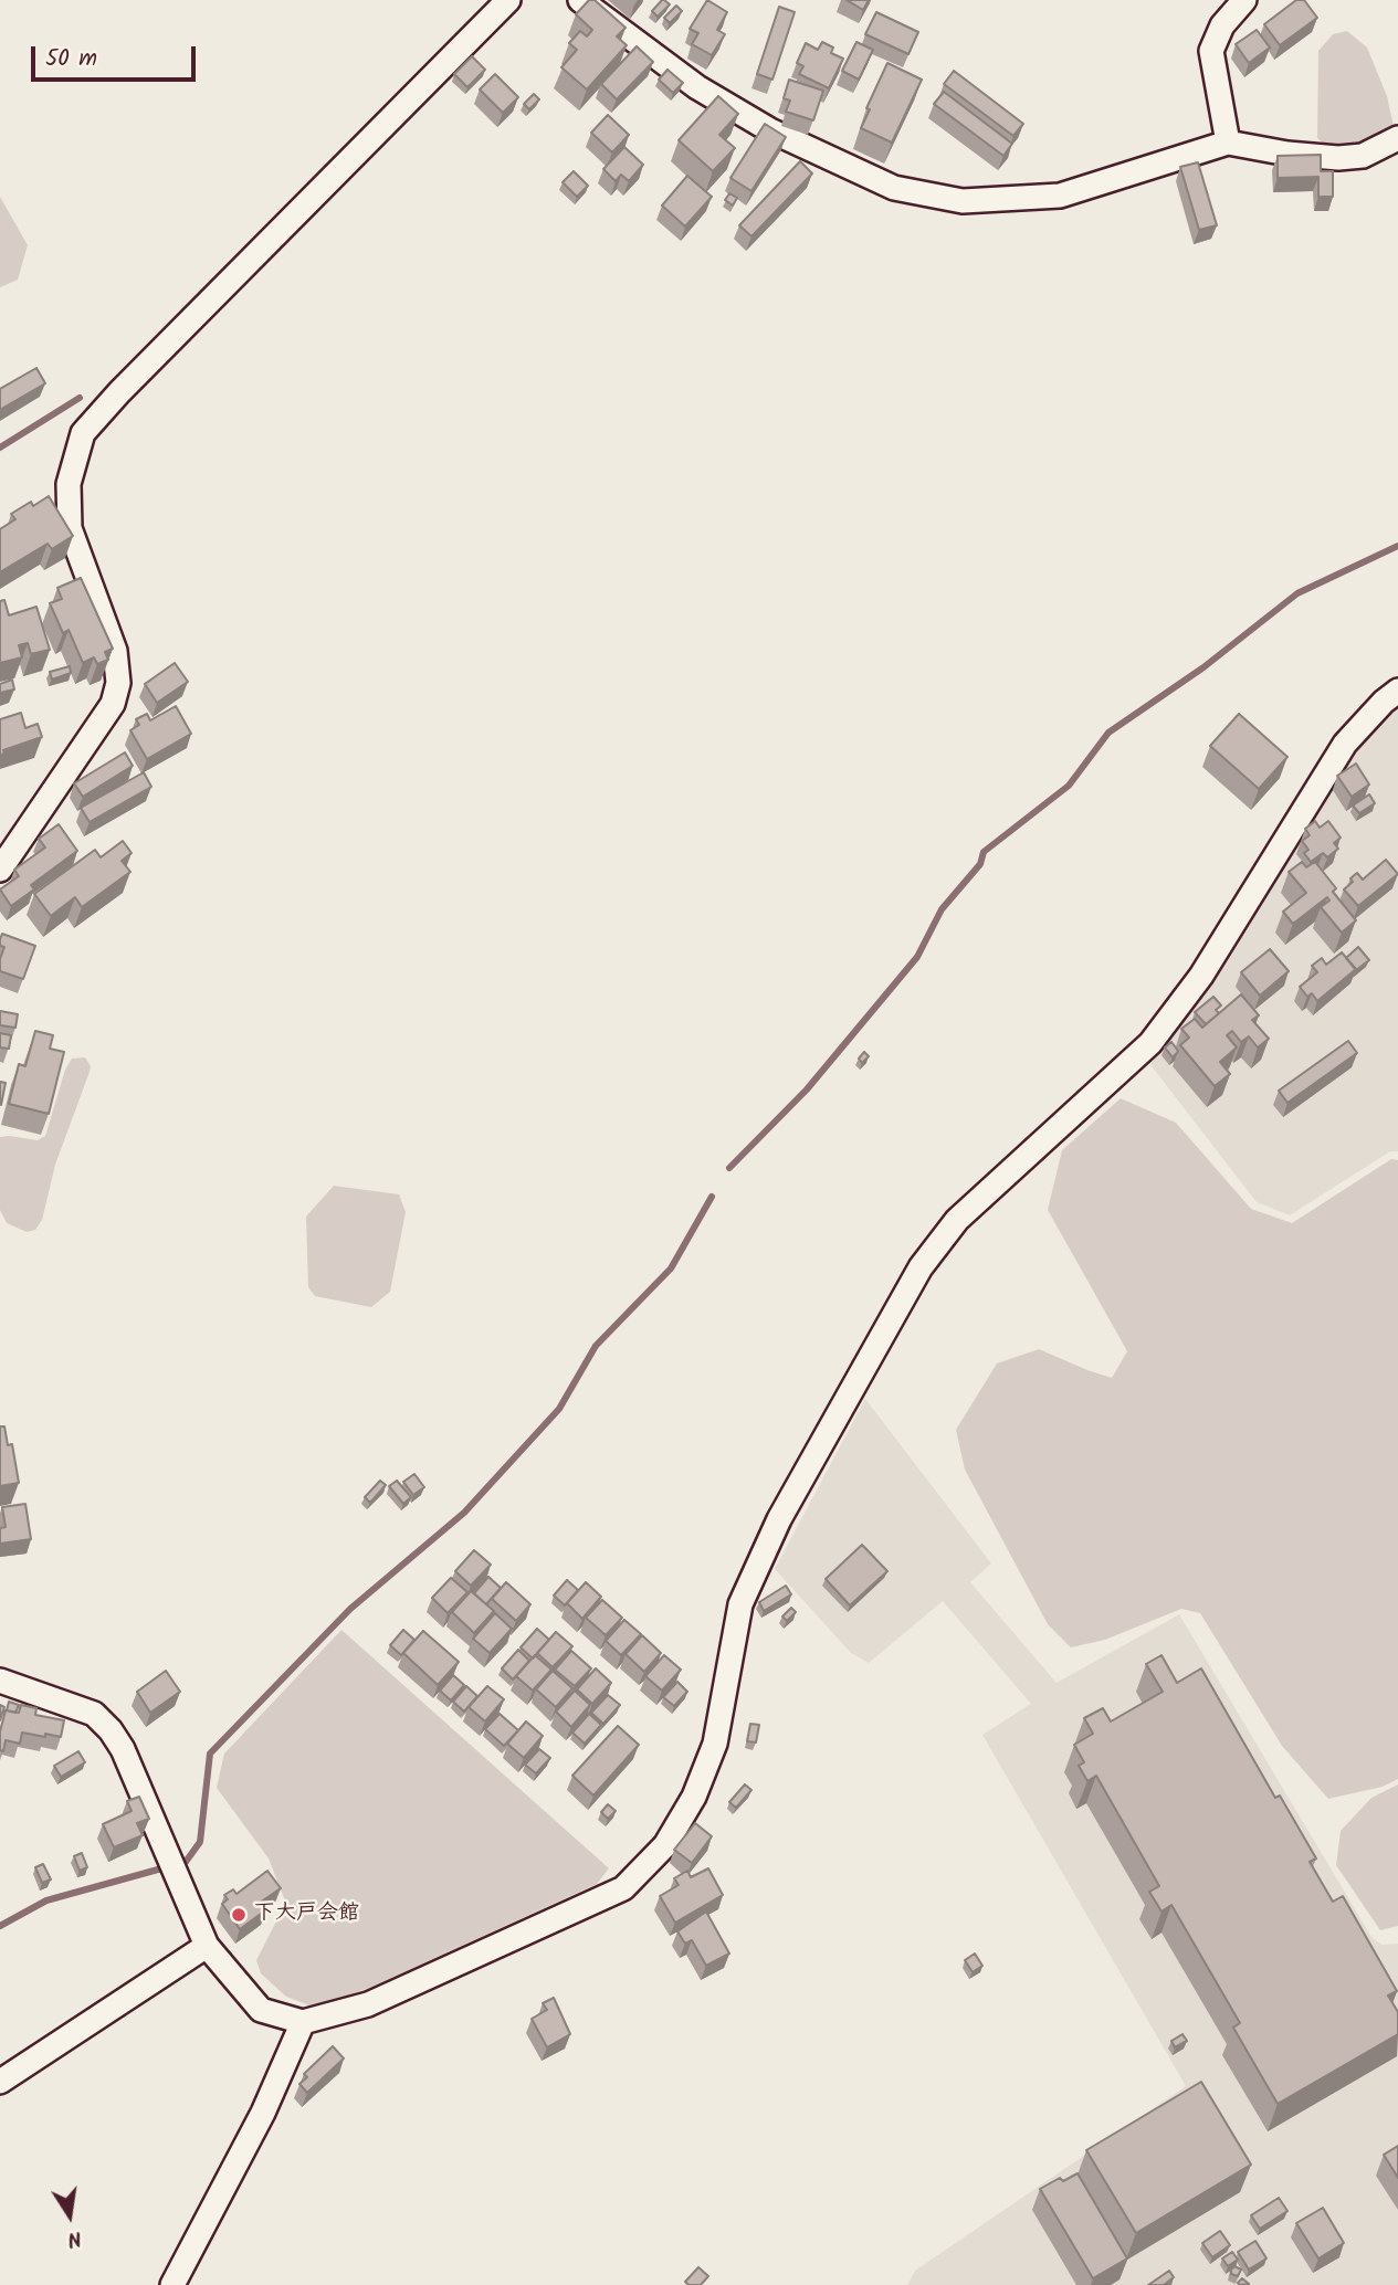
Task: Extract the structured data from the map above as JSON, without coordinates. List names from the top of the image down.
{
  "places": ["下大戸会館"],
  "scale_bar": "50 m",
  "north": "bottom"
}
